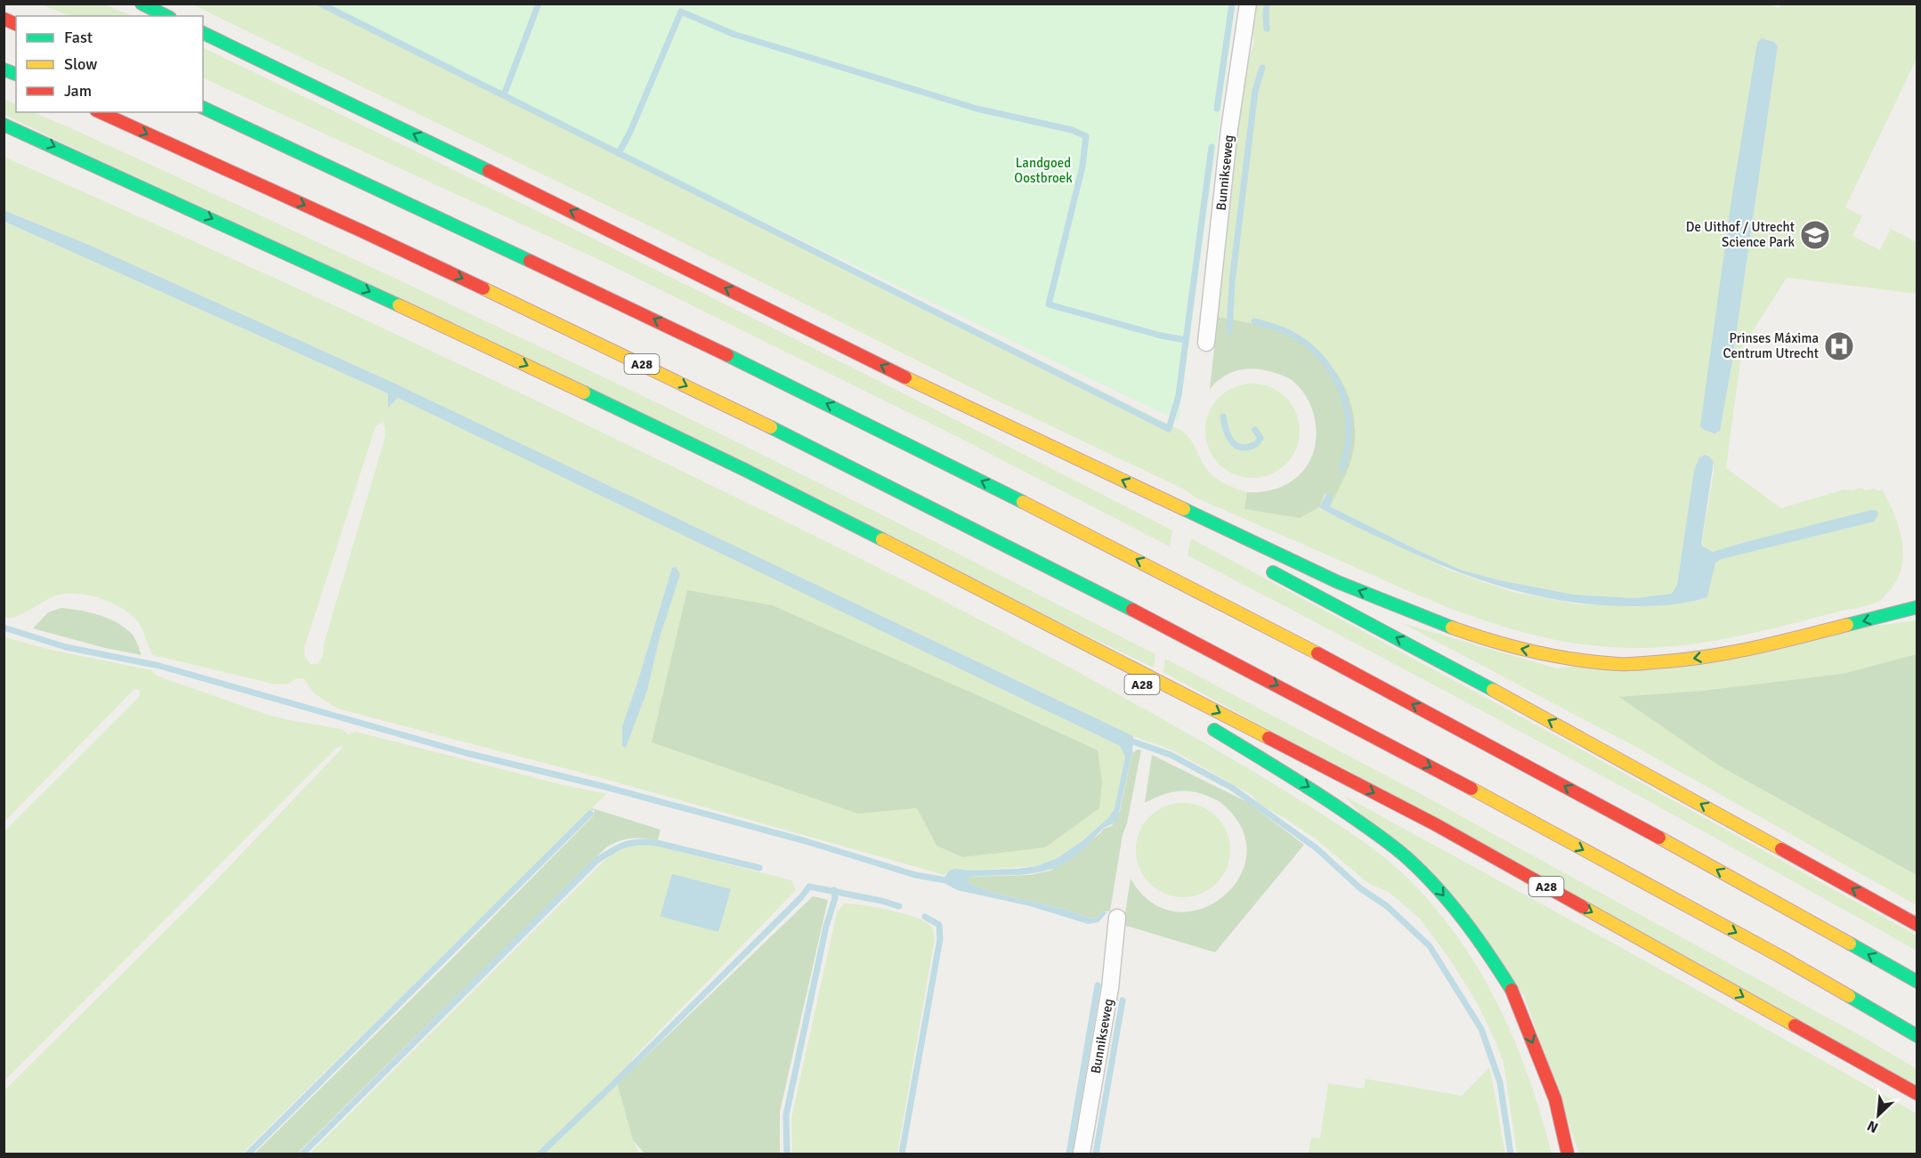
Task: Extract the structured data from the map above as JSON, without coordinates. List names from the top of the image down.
{
  "streets": {
    "highway": ["A28"],
    "street": ["Bunnikseweg"]
  },
  "parks": ["Landgoed Oostbroek"],
  "places": {
    "school or university": ["De Uithof / Utrecht Science Park"],
    "hospital": ["Prinses Máxima Centrum Utrecht"]
  },
  "legend": ["Fast", "Slow", "Jam"],
  "north": "bottom left"
}
